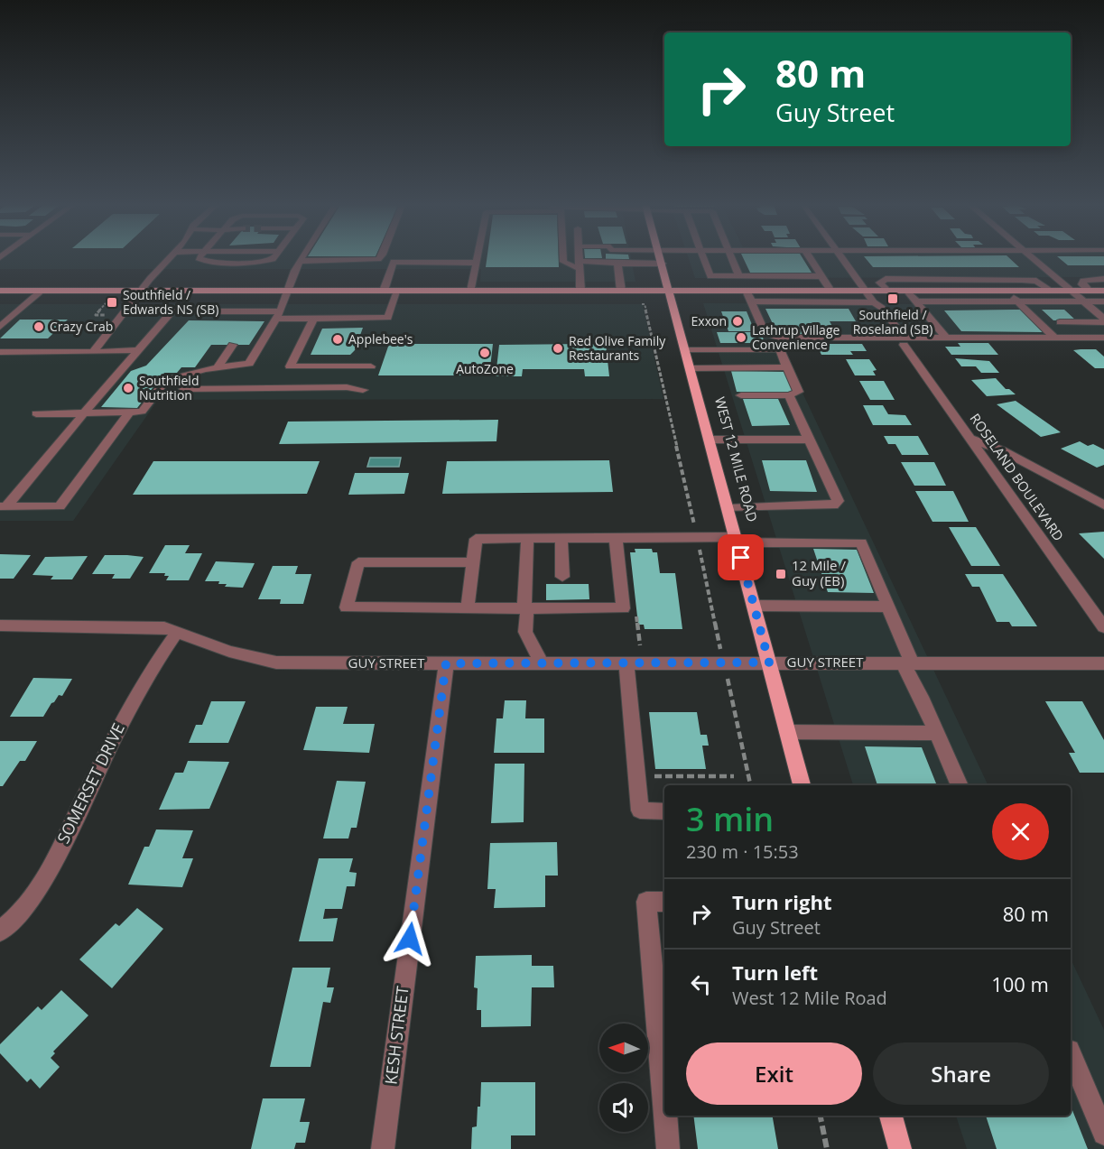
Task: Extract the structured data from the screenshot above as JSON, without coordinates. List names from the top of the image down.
{
  "streets": {
    "main road": ["WEST 12 MILE ROAD"],
    "street": [
      "ROSELAND BOULEVARD",
      "GUY STREET",
      "SOMERSET DRIVE",
      "KESH STREET"
    ]
  },
  "crossings": [
    ["WEST 12 MILE ROAD", "GUY STREET"],
    ["GUY STREET", "SOMERSET DRIVE"],
    ["GUY STREET", "KESH STREET"]
  ],
  "places": {
    "transit": ["Southfield / Roseland (SB)", "Southfield / Edwards NS (SB)", "12 Mile / Guy (EB)"],
    "other": [
      "Exxon",
      "Crazy Crab",
      "Lathrup Village Convenience",
      "Applebee's",
      "Red Olive Family Restaurants",
      "AutoZone",
      "Southfield Nutrition"
    ]
  },
  "north": "left",
  "page": {
    "turn": ["80 m", "Guy Street"],
    "heading": ["3 min", "230 m · 15:53"],
    "list": [
      {
        "name": "Turn right",
        "note": "Guy Street",
        "value": "80 m"
      },
      {
        "name": "Turn left",
        "note": "West 12 Mile Road",
        "value": "100 m"
      }
    ],
    "buttons": ["Exit", "Share"]
  }
}
